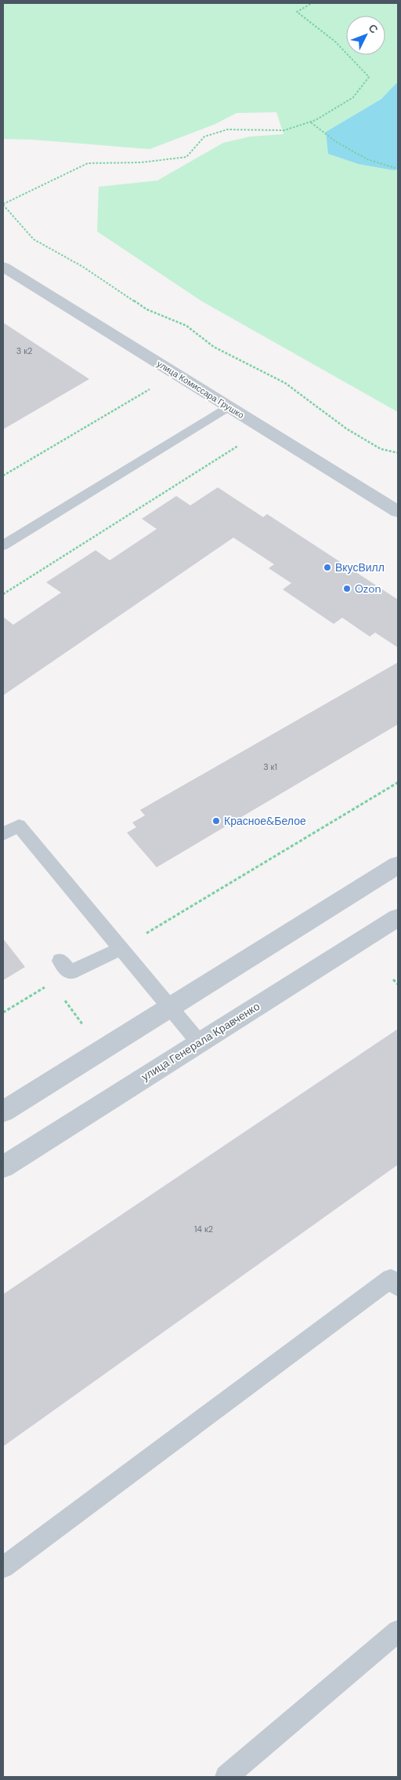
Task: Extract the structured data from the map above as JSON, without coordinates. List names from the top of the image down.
{
  "streets": {
    "street": ["улица Комиссара Грушко", "улица Генерала Кравченко"]
  },
  "places": ["ВкусВилл", "Ozon", "Красное&Белое"],
  "house_numbers": ["3 к2", "3 к1", "14 к2"],
  "north": "top right"
}
